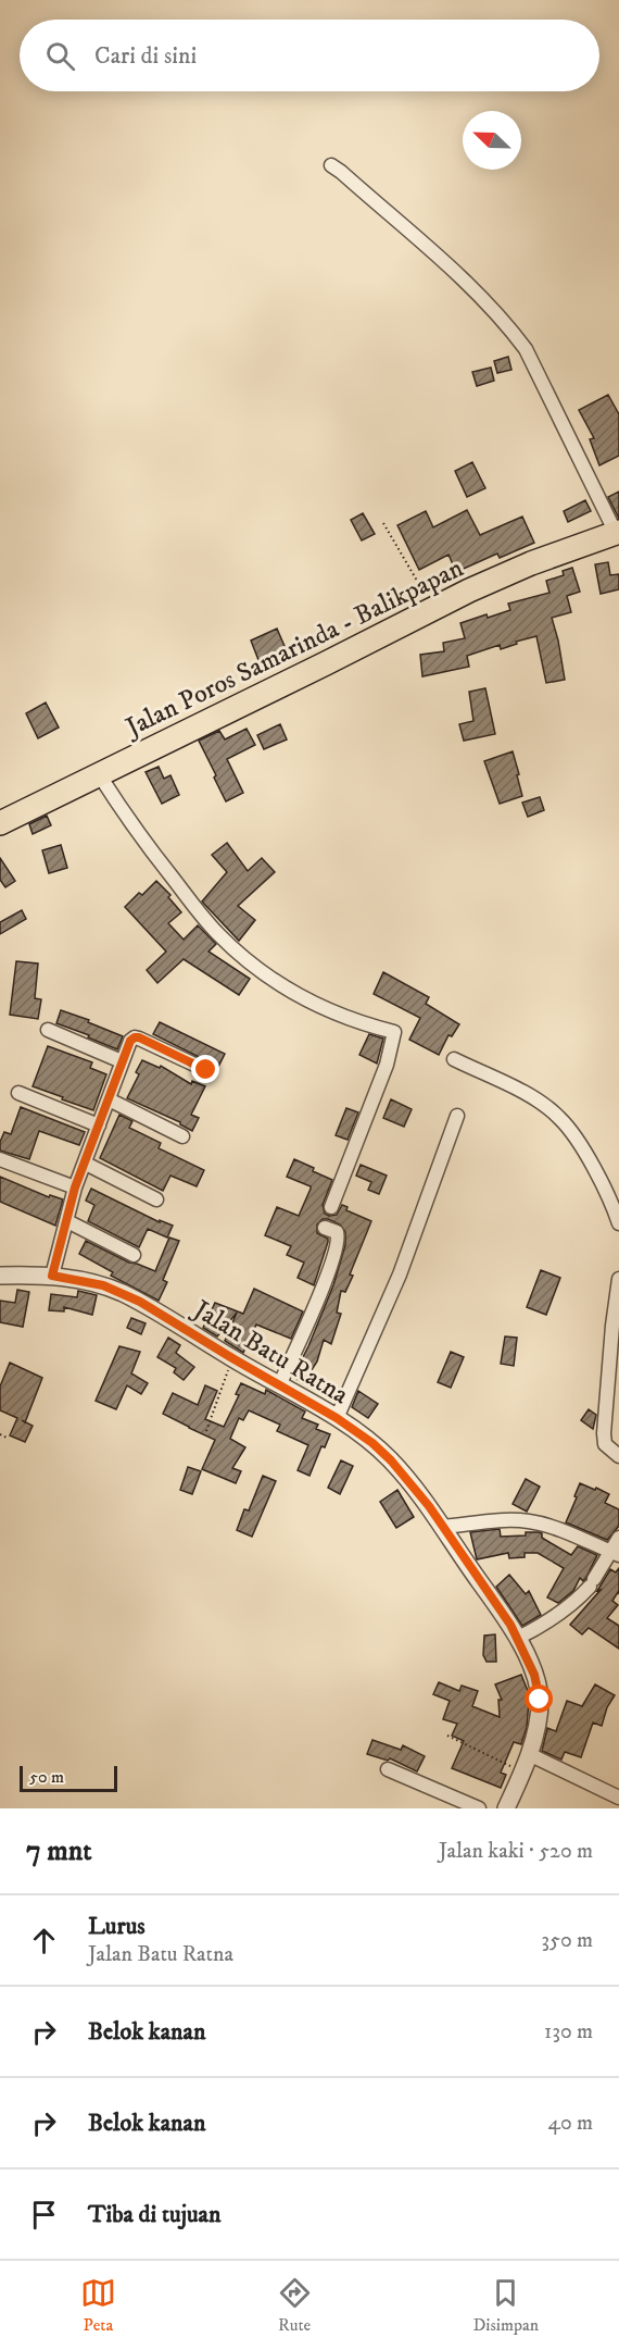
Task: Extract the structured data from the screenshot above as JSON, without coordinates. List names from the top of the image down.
{
  "streets": {
    "highway": ["Jalan Poros Samarinda - Balikpapan"],
    "street": ["Jalan Batu Ratna"]
  },
  "scale_bar": "50 m",
  "north": "top left",
  "page": {
    "search": "Cari di sini",
    "scale": "50 m",
    "heading": ["7 mnt", "Jalan kaki · 520 m"],
    "list": [
      ["Lurus", "Jalan Batu Ratna", "350 m"],
      ["Belok kanan", "130 m"],
      ["Belok kanan", "40 m"],
      "Tiba di tujuan"
    ],
    "nav": ["Peta", "Rute", "Disimpan"]
  }
}
